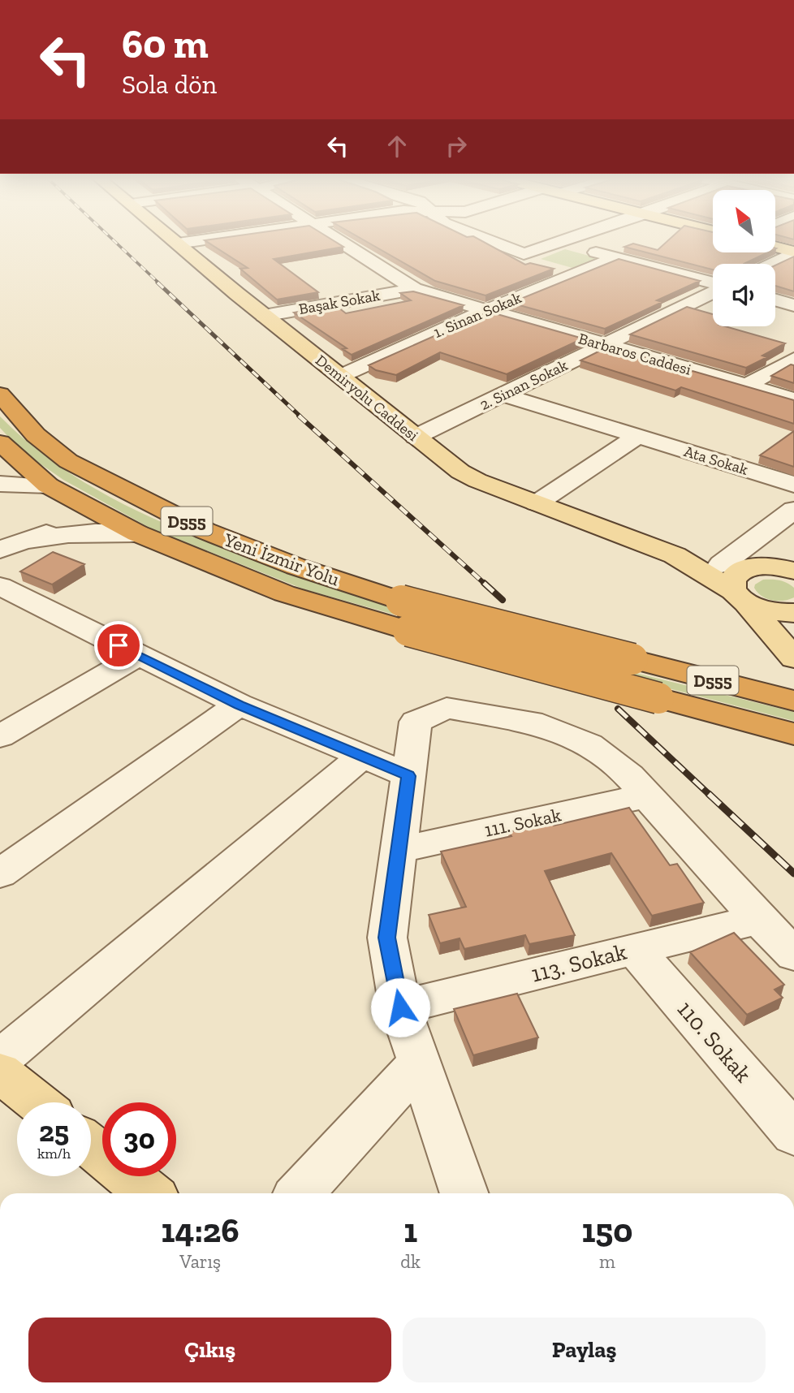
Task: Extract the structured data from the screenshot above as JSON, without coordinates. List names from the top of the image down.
{
  "streets": {
    "highway": ["D555", "Yeni İzmir Yolu"],
    "main road": ["Demiryolu Caddesi"],
    "street": [
      "Başak Sokak",
      "1. Sinan Sokak",
      "Barbaros Caddesi",
      "2. Sinan Sokak",
      "Ata Sokak",
      "111. Sokak",
      "113. Sokak",
      "110. Sokak"
    ]
  },
  "crossings": [
    ["Başak Sokak", "Barbaros Caddesi"],
    ["Başak Sokak", "Demiryolu Caddesi"],
    ["1. Sinan Sokak", "Barbaros Caddesi"],
    ["1. Sinan Sokak", "Demiryolu Caddesi"],
    ["Barbaros Caddesi", "2. Sinan Sokak"],
    ["2. Sinan Sokak", "Demiryolu Caddesi"],
    ["2. Sinan Sokak", "Ata Sokak"],
    ["113. Sokak", "110. Sokak"]
  ],
  "north": "top left",
  "page": {
    "turn": ["60 m", "Sola dön"],
    "speed": "25 km/h",
    "limit": "30",
    "eta": [
      "14:26",
      "Varış",
      "1",
      "dk",
      "150",
      "m"
    ],
    "buttons": ["Çıkış", "Paylaş"]
  }
}
